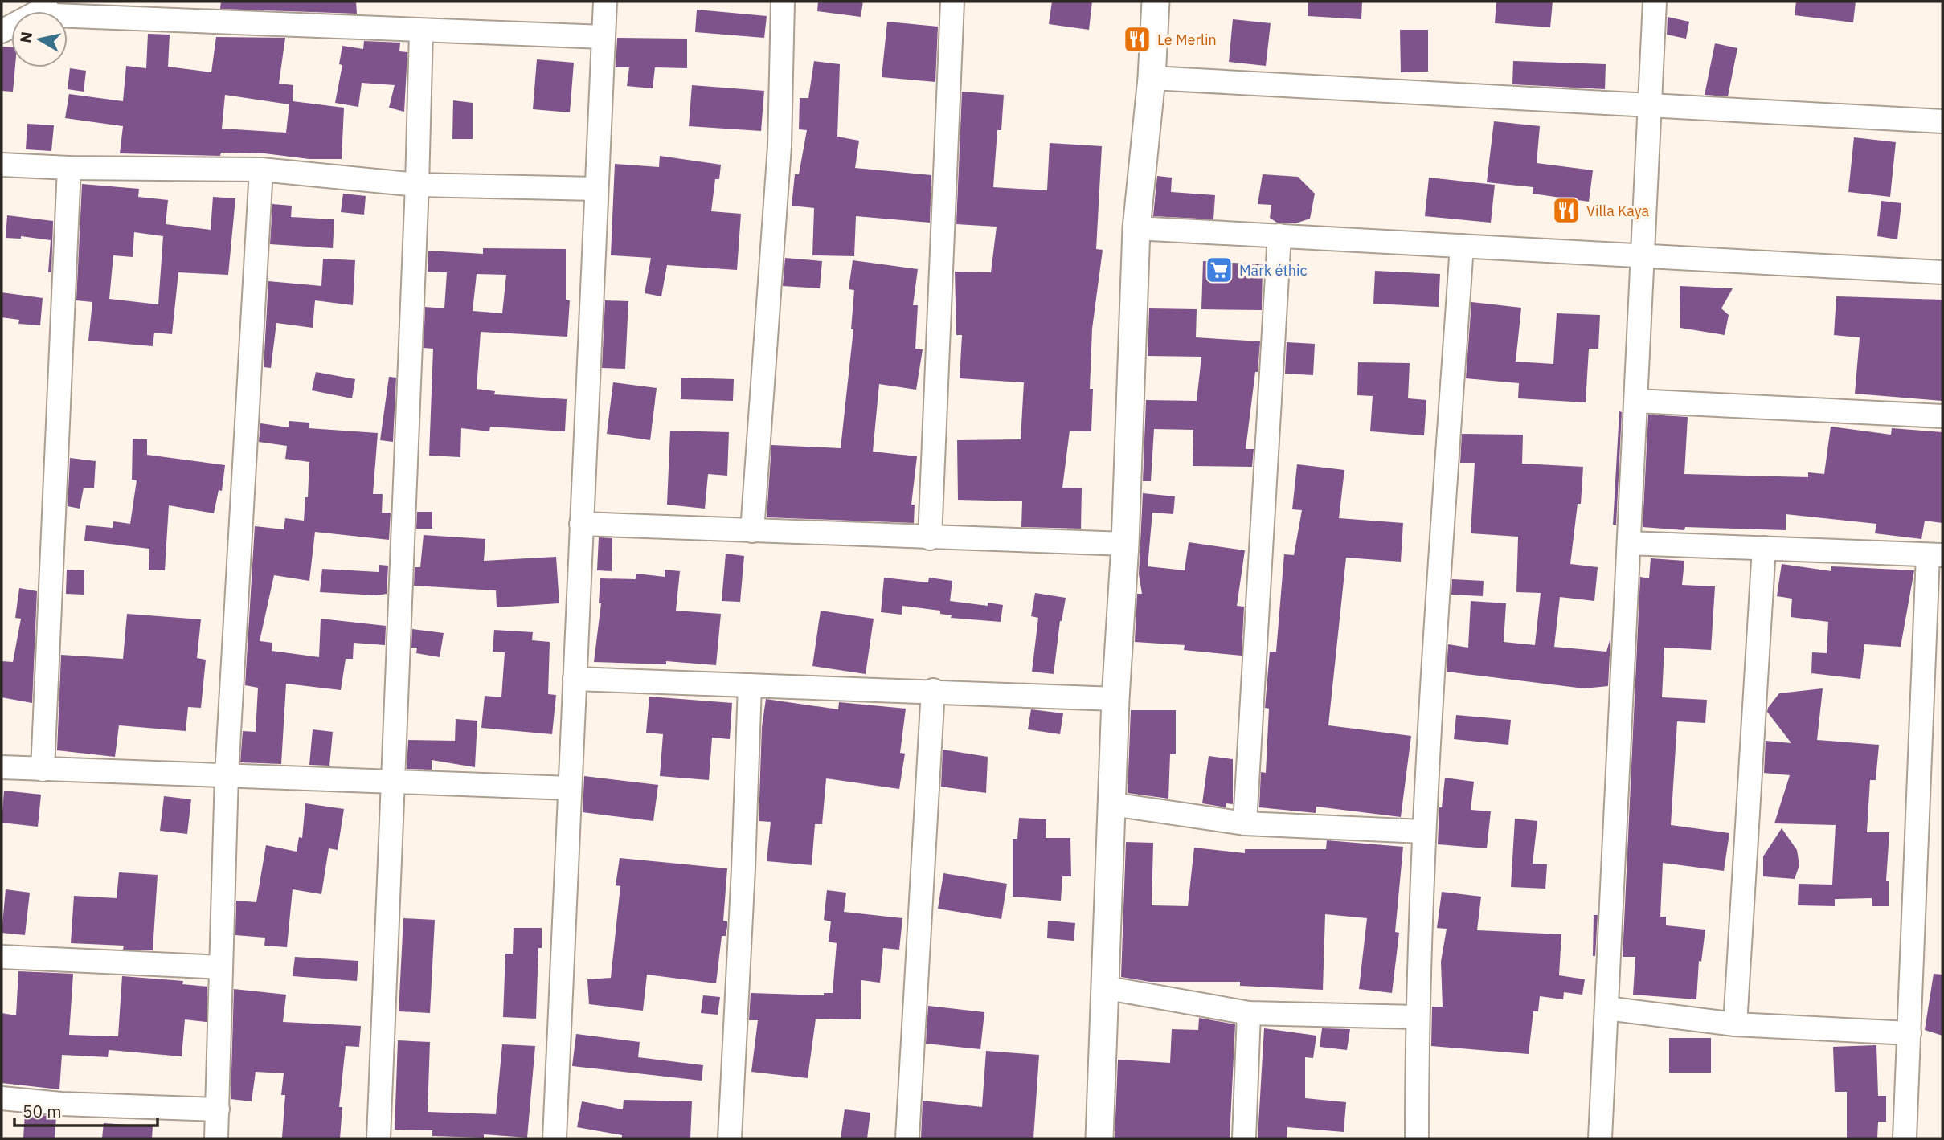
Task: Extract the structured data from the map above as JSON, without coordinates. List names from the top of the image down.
{
  "places": {
    "restaurant": ["Le Merlin", "Villa Kaya"],
    "supermarket": ["Mark éthic"]
  },
  "scale_bar": "50 m",
  "north": "left"
}
